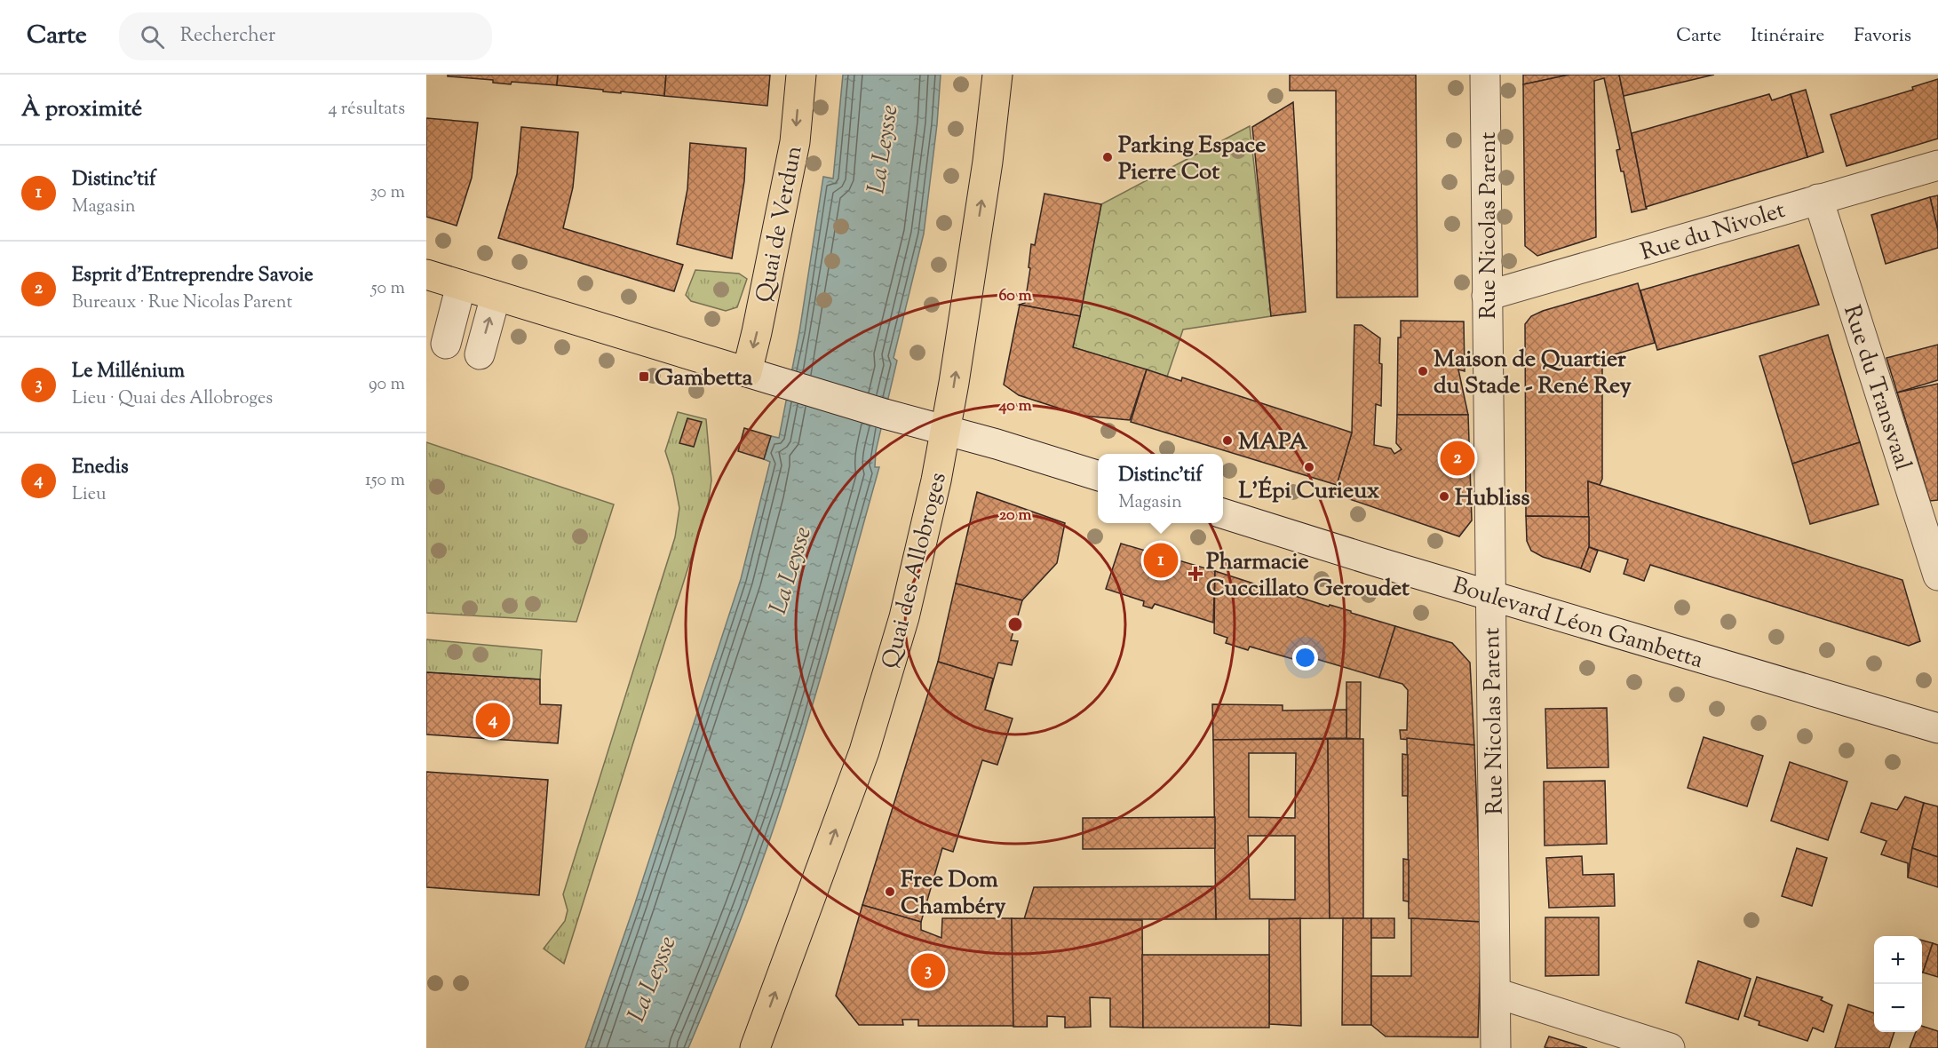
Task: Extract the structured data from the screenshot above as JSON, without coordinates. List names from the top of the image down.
{
  "streets": {
    "main road": ["Quai de Verdun", "Quai des Allobroges"],
    "street": [
      "Rue Nicolas Parent",
      "Rue du Nivolet",
      "Rue du Transvaal",
      "Boulevard Léon Gambetta"
    ]
  },
  "crossings": [
    ["Rue Nicolas Parent", "Rue du Nivolet"],
    ["Rue Nicolas Parent", "Boulevard Léon Gambetta"],
    ["Rue du Nivolet", "Rue du Transvaal"]
  ],
  "one_way": ["Quai de Verdun", "Quai des Allobroges"],
  "water": ["La Leysse"],
  "places": {
    "other": [
      "Parking Espace Pierre Cot",
      "Maison de Quartier du Stade - René Rey",
      "MAPA",
      "L'Épi Curieux",
      "Hubliss",
      "Free Dom Chambéry"
    ],
    "transit": ["Gambetta"],
    "health": ["Pharmacie Cuccillato Geroudet"]
  },
  "page": {
    "header": "Carte",
    "search": "Rechercher",
    "nav": ["Carte", "Itinéraire", "Favoris"],
    "heading": ["À proximité", "4 résultats"],
    "list": [
      {
        "mark": "1",
        "name": "Distinc'tif",
        "note": "Magasin",
        "value": "30 m"
      },
      {
        "mark": "2",
        "name": "Esprit d'Entreprendre Savoie",
        "note": "Bureaux · Rue Nicolas Parent",
        "value": "50 m"
      },
      {
        "mark": "3",
        "name": "Le Millénium",
        "note": "Lieu · Quai des Allobroges",
        "value": "90 m"
      },
      {
        "mark": "4",
        "name": "Enedis",
        "note": "Lieu",
        "value": "150 m"
      }
    ],
    "pins": [
      "2",
      "1",
      "4",
      "3"
    ],
    "popup": ["Distinc'tif", "Magasin"],
    "map_buttons": ["+", "−"]
  },
  "rings": ["60 m", "40 m", "20 m"]
}
